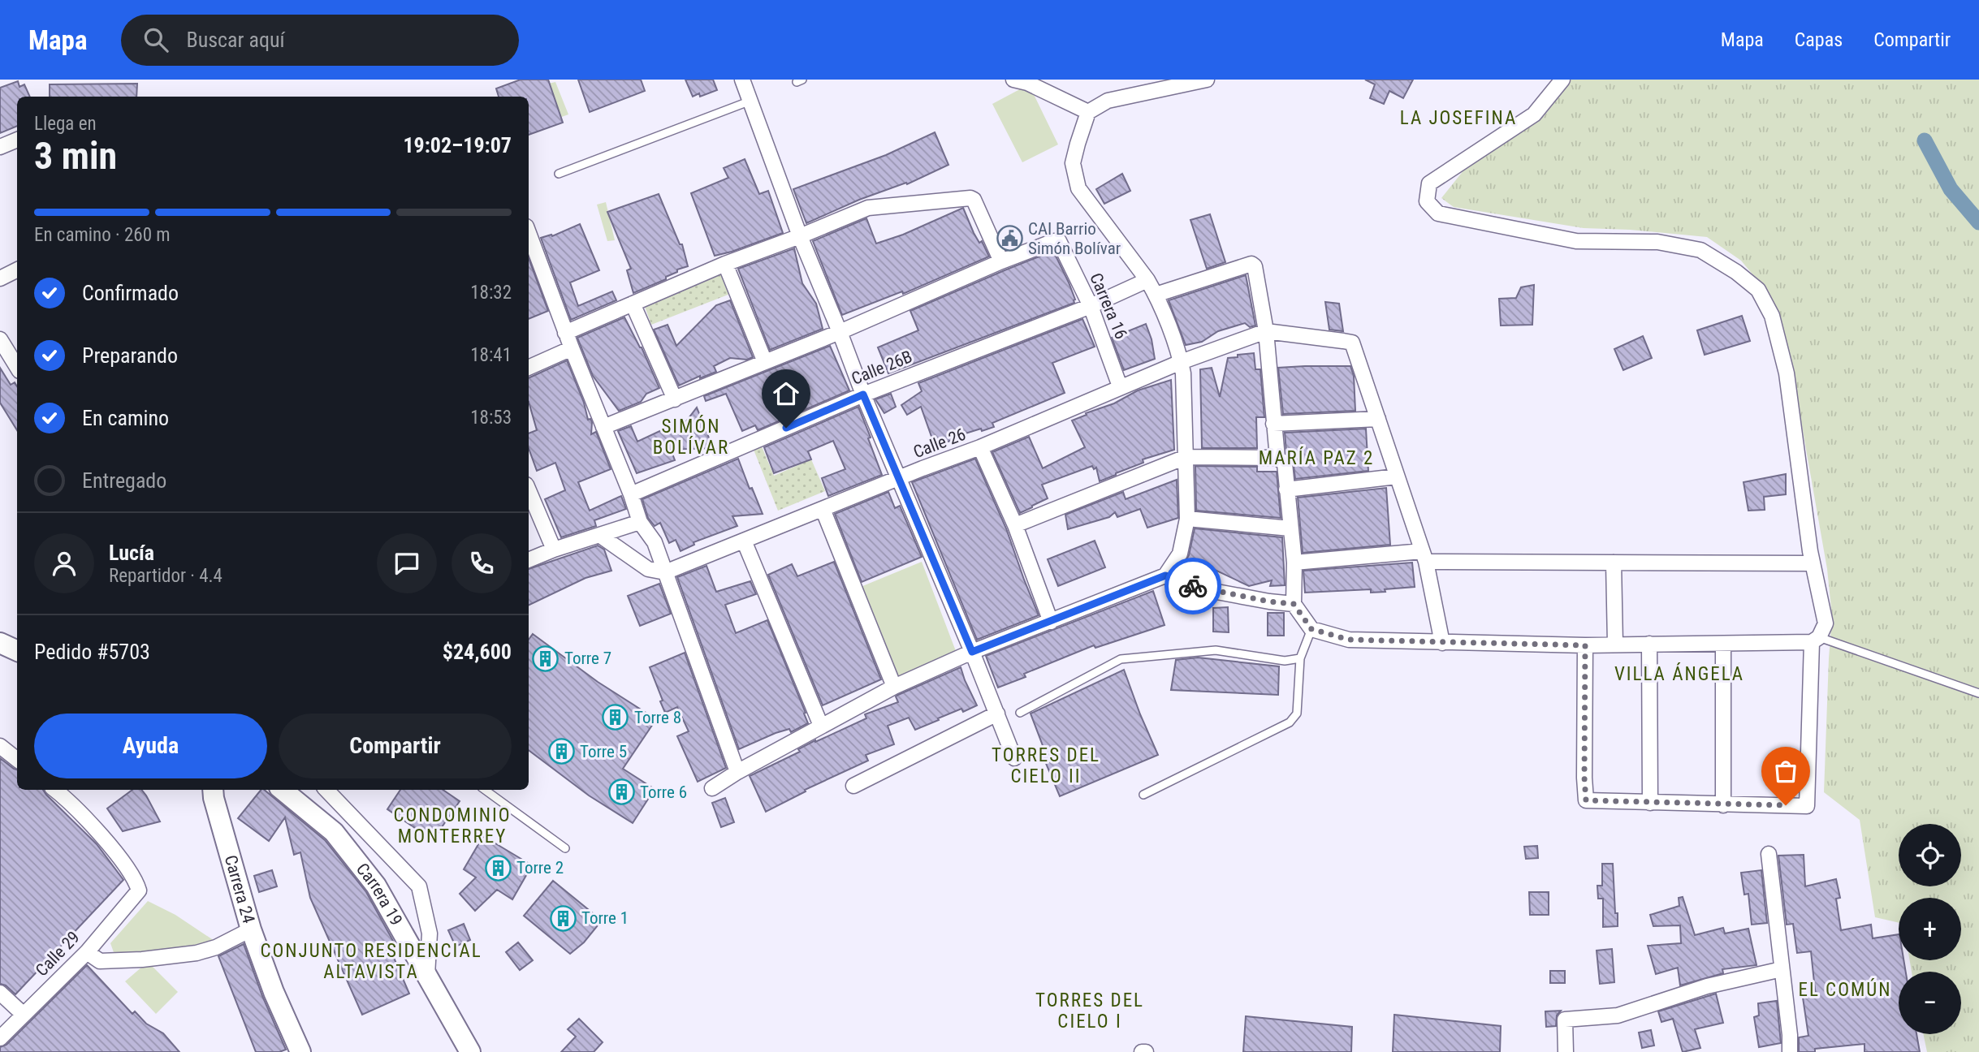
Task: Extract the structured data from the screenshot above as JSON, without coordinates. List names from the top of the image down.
{
  "streets": {
    "street": [
      "Carrera 16",
      "Calle 26B",
      "Calle 26",
      "Carrera 24",
      "Carrera 19",
      "Calle 29"
    ]
  },
  "crossings": [
    ["Carrera 16", "Calle 26B"],
    ["Carrera 16", "Calle 26"]
  ],
  "districts": [
    "LA JOSEFINA",
    "SIMÓN BOLÍVAR",
    "MARÍA PAZ 2",
    "VILLA ÁNGELA",
    "TORRES DEL CIELO II",
    "CONDOMINIO MONTERREY",
    "CONJUNTO RESIDENCIAL ALTAVISTA",
    "EL COMÚN",
    "TORRES DEL CIELO I"
  ],
  "places": {
    "public building": ["CAI Barrio Simón Bolívar"],
    "building": [
      "Torre 7",
      "Torre 8",
      "Torre 5",
      "Torre 6",
      "Torre 2",
      "Torre 1"
    ]
  },
  "page": {
    "header": "Mapa",
    "search": "Buscar aquí",
    "nav": ["Mapa", "Capas", "Compartir"],
    "heading": ["3 min", "Llega en", "19:02–19:07"],
    "panel": [
      "Lucía",
      "Repartidor · 4.4",
      "Pedido #5703",
      "$24,600"
    ],
    "bar": "En camino · 260 m",
    "list": [
      ["Confirmado", "18:32"],
      ["Preparando", "18:41"],
      ["En camino", "18:53"],
      "Entregado"
    ],
    "buttons": ["Ayuda", "Compartir"],
    "map_buttons": ["+", "−"]
  }
}
